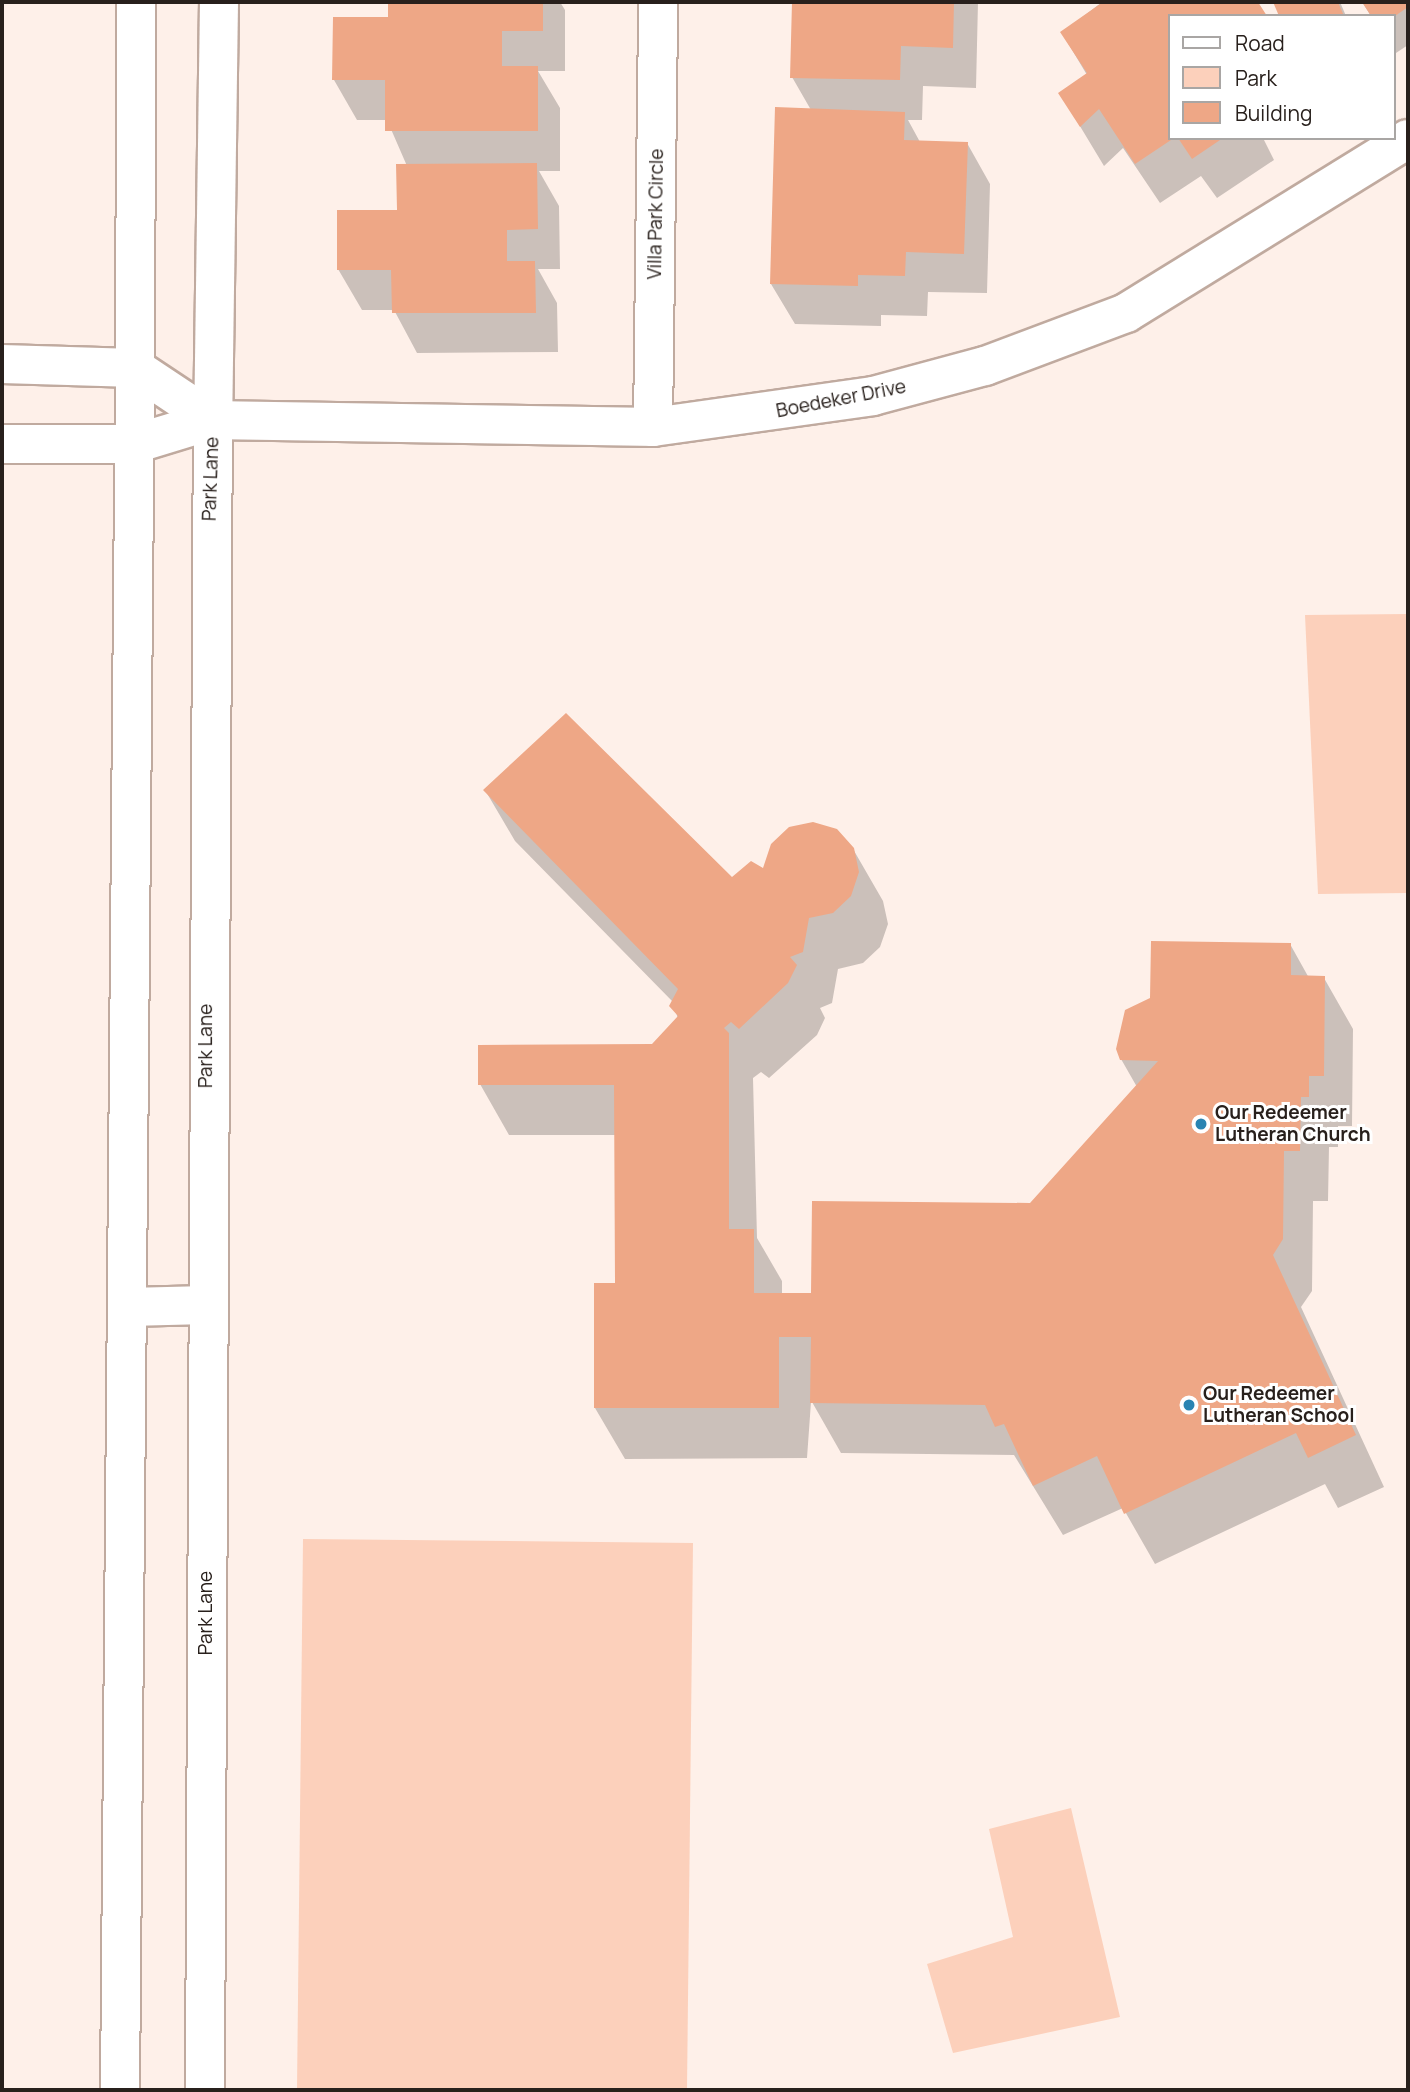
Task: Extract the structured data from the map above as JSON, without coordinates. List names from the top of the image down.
{
  "streets": {
    "main road": ["Villa Park Circle", "Boedeker Drive", "Park Lane"]
  },
  "crossings": [
    ["Villa Park Circle", "Boedeker Drive"],
    ["Boedeker Drive", "Park Lane"]
  ],
  "places": ["Our Redeemer Lutheran Church", "Our Redeemer Lutheran School"],
  "legend": ["Road", "Park", "Building"]
}
